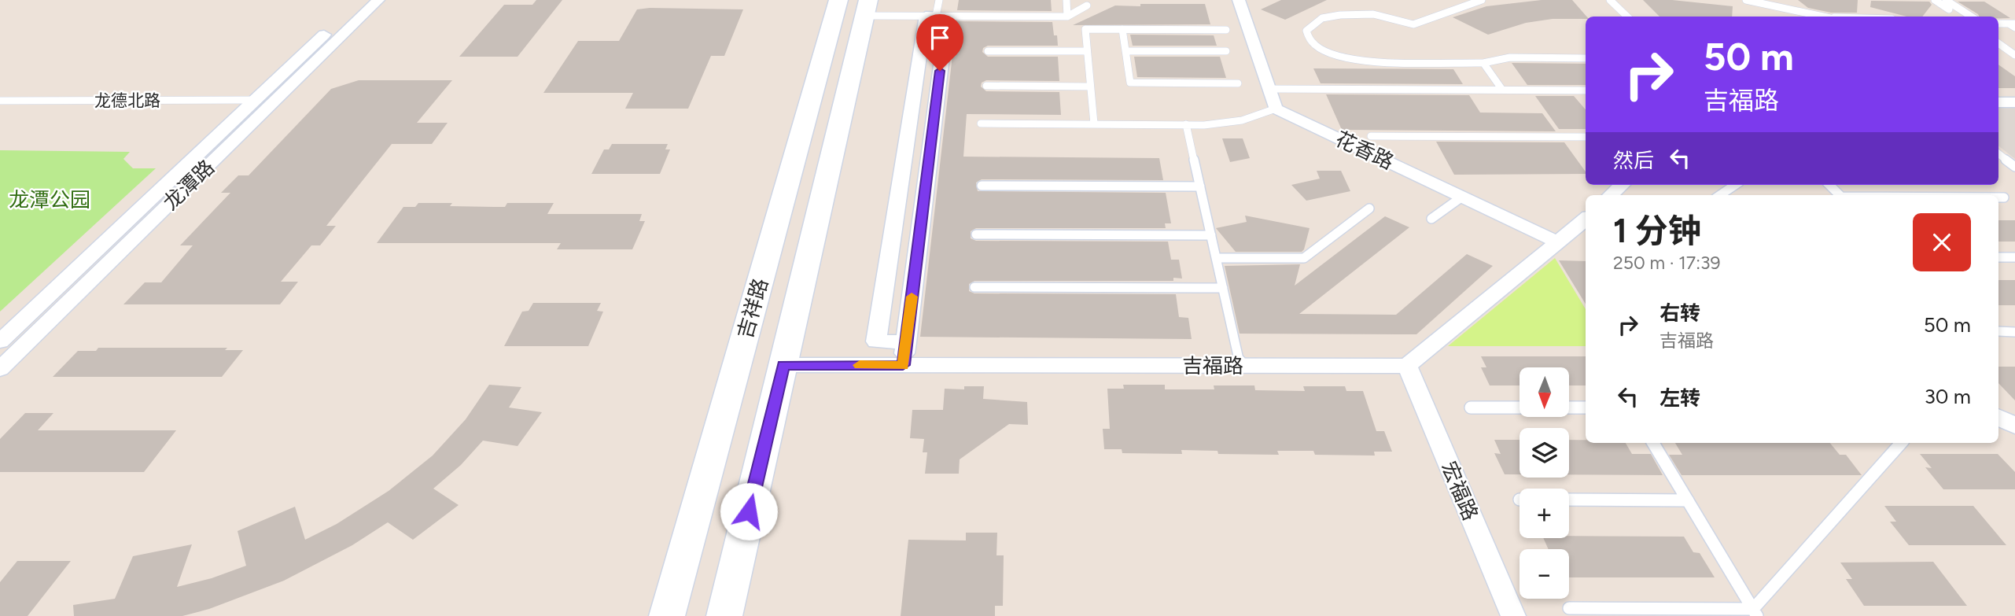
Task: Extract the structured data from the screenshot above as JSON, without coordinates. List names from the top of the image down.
{
  "streets": {
    "main road": ["吉祥路"],
    "street": [
      "花香路",
      "龙潭路",
      "吉福路",
      "宏福路"
    ],
    "lane": ["龙德北路"]
  },
  "crossings": [
    ["龙德北路", "龙潭路"],
    ["吉祥路", "吉福路"],
    ["吉福路", "宏福路"]
  ],
  "parks": ["龙潭公园"],
  "north": "bottom",
  "page": {
    "turn": ["50 m", "吉福路"],
    "then": "然后",
    "heading": ["1 分钟", "250 m · 17:39"],
    "list": [
      {
        "name": "右转",
        "note": "吉福路",
        "value": "50 m"
      },
      {
        "name": "左转",
        "value": "30 m"
      }
    ],
    "map_buttons": ["+", "−"]
  }
}
